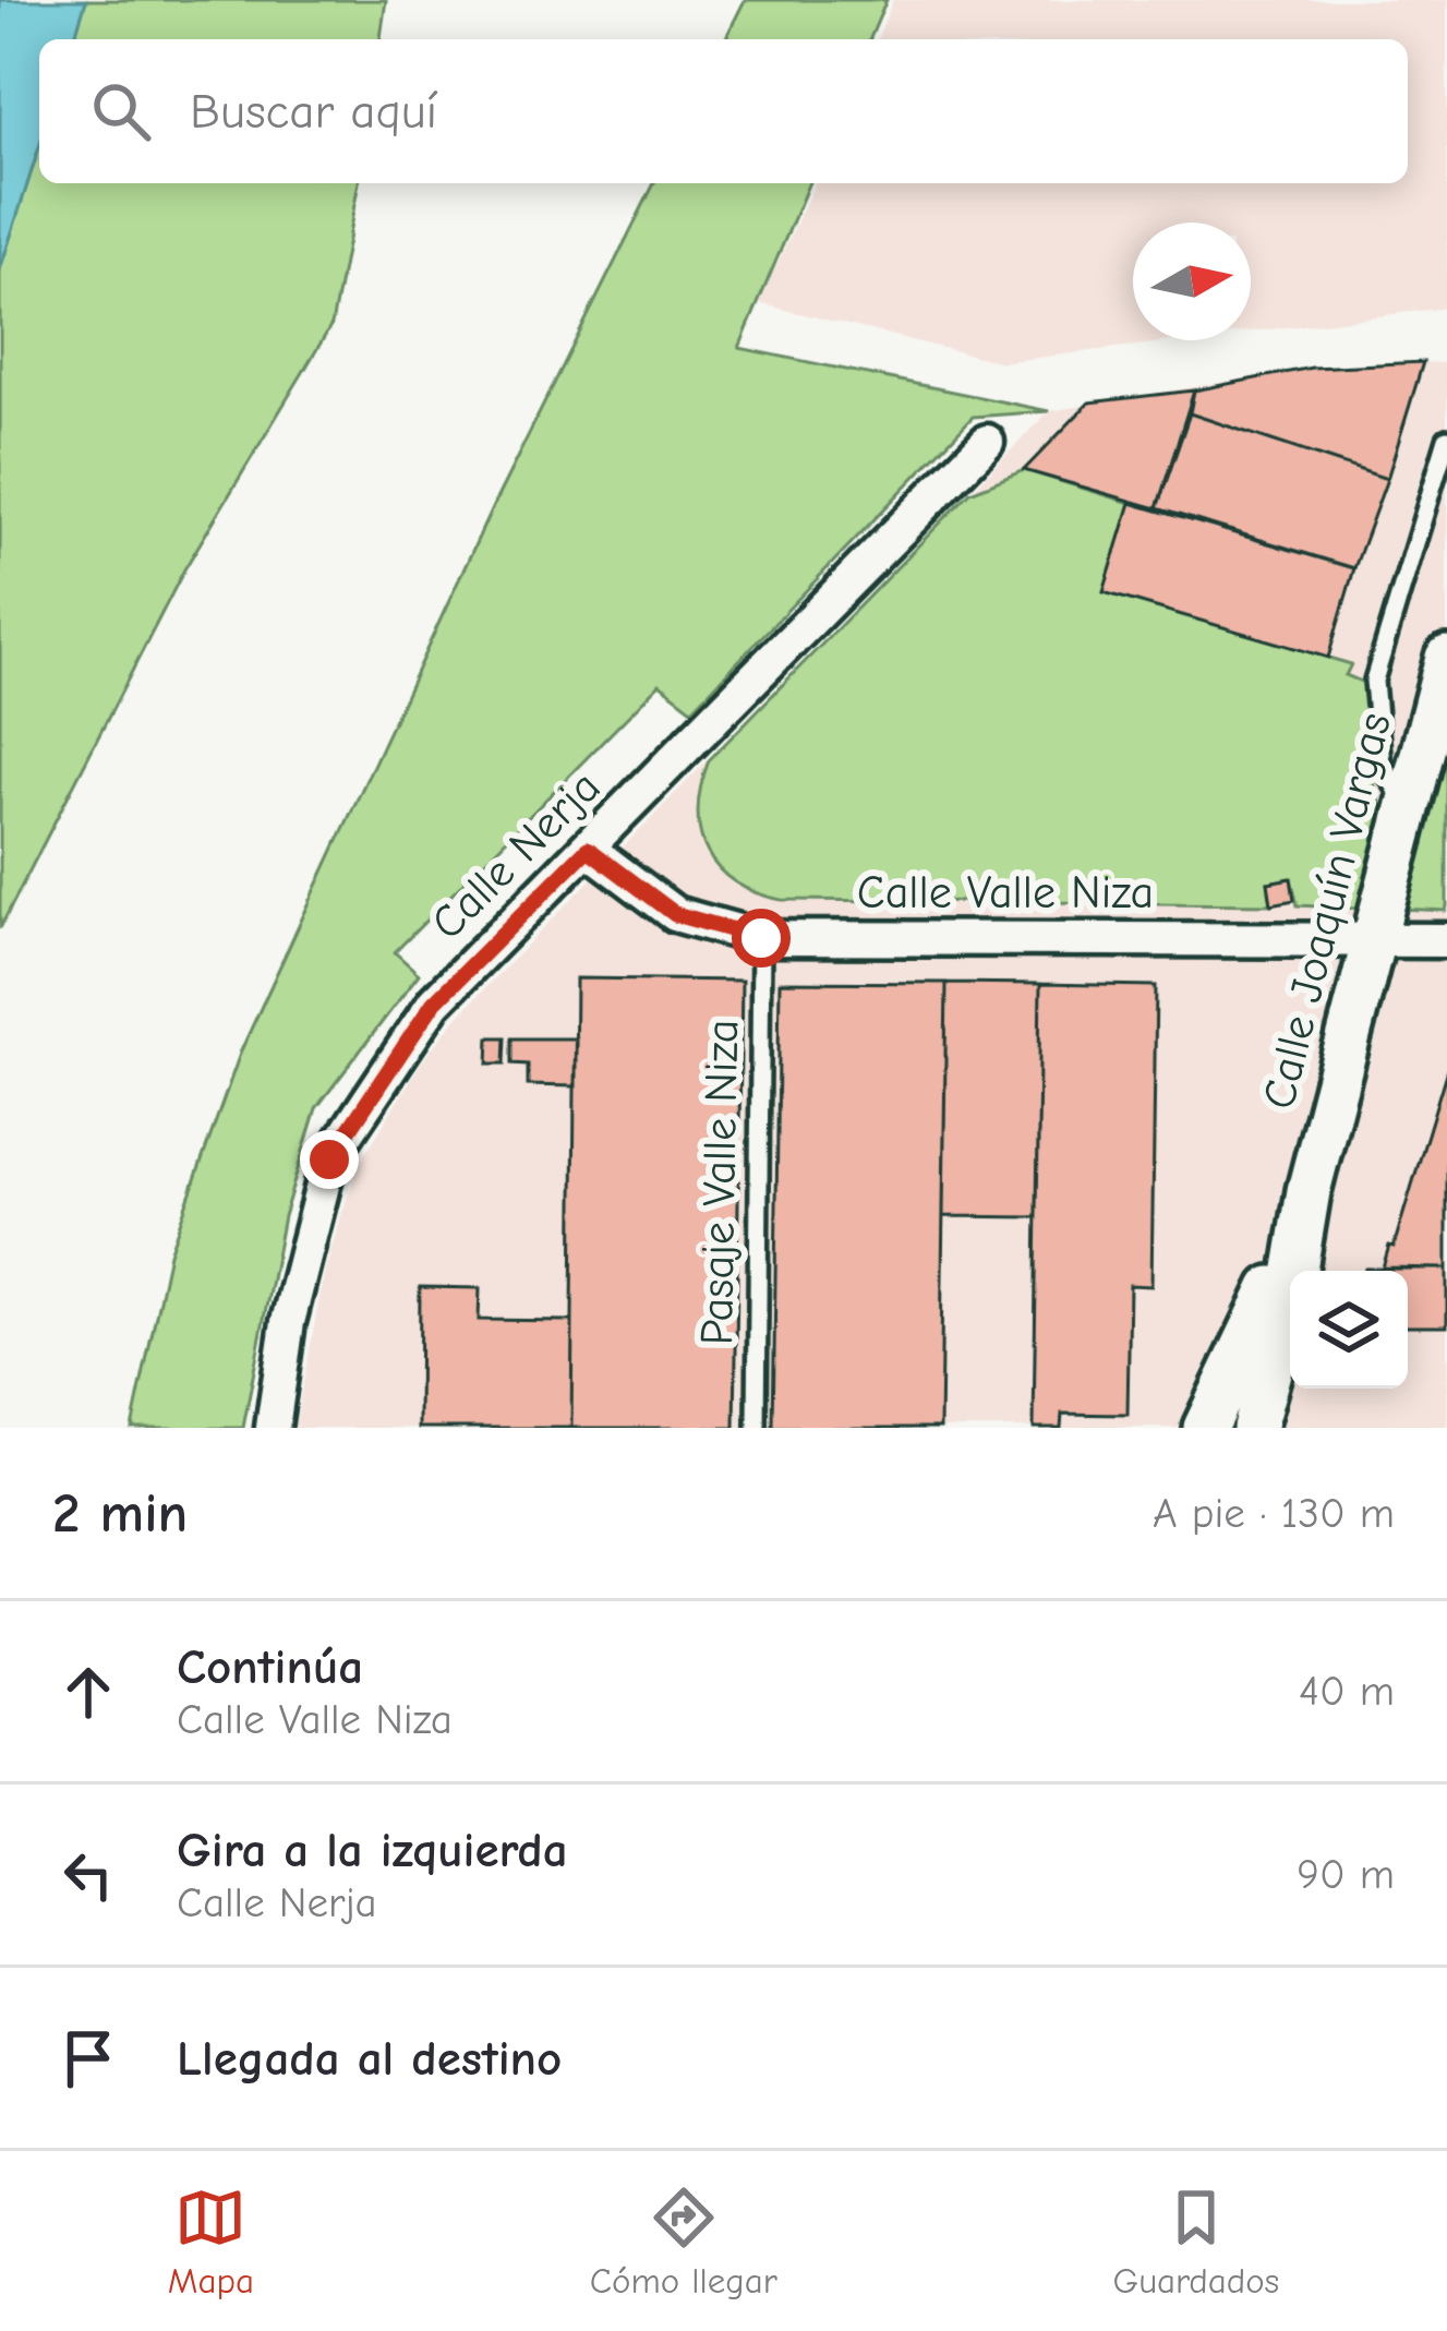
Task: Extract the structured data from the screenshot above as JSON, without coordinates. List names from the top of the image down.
{
  "streets": {
    "street": ["Calle Nerja", "Calle Valle Niza", "Calle Joaquín Vargas"],
    "lane": ["Pasaje Valle Niza"]
  },
  "crossings": [
    ["Calle Nerja", "Calle Valle Niza"],
    ["Calle Valle Niza", "Calle Joaquín Vargas"],
    ["Calle Valle Niza", "Pasaje Valle Niza"]
  ],
  "north": "right",
  "page": {
    "search": "Buscar aquí",
    "heading": ["2 min", "A pie · 130 m"],
    "list": [
      ["Continúa", "Calle Valle Niza", "40 m"],
      ["Gira a la izquierda", "Calle Nerja", "90 m"],
      "Llegada al destino"
    ],
    "nav": ["Mapa", "Cómo llegar", "Guardados"]
  }
}
